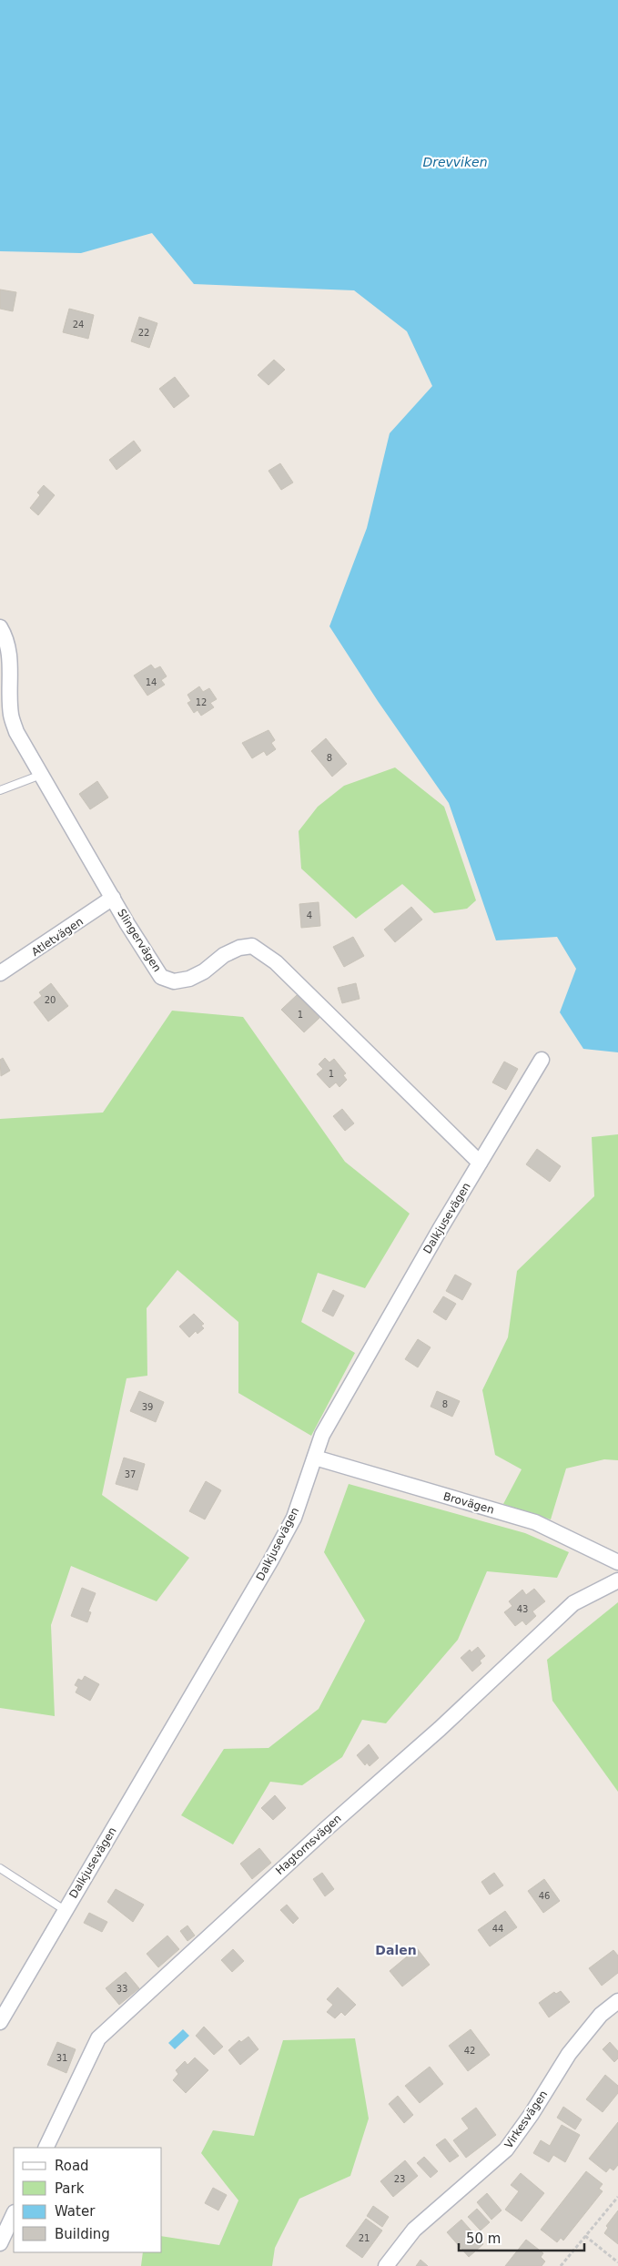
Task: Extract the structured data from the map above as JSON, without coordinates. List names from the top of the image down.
{
  "streets": {
    "street": [
      "Atletvägen",
      "Slingervägen",
      "Dalkjusevägen",
      "Brovägen",
      "Hagtornsvägen",
      "Virkesvägen"
    ]
  },
  "crossings": [
    ["Atletvägen", "Slingervägen"],
    ["Slingervägen", "Dalkjusevägen"],
    ["Dalkjusevägen", "Brovägen"]
  ],
  "districts": ["Dalen"],
  "water": ["Drevviken"],
  "house_numbers": [
    "24",
    "22",
    "14",
    "12",
    "8",
    "4",
    "20",
    "1",
    "1",
    "8",
    "39",
    "37",
    "43",
    "46",
    "44",
    "33",
    "42",
    "31",
    "23",
    "21"
  ],
  "legend": [
    "Road",
    "Park",
    "Water",
    "Building"
  ],
  "scale_bar": "50 m"
}
